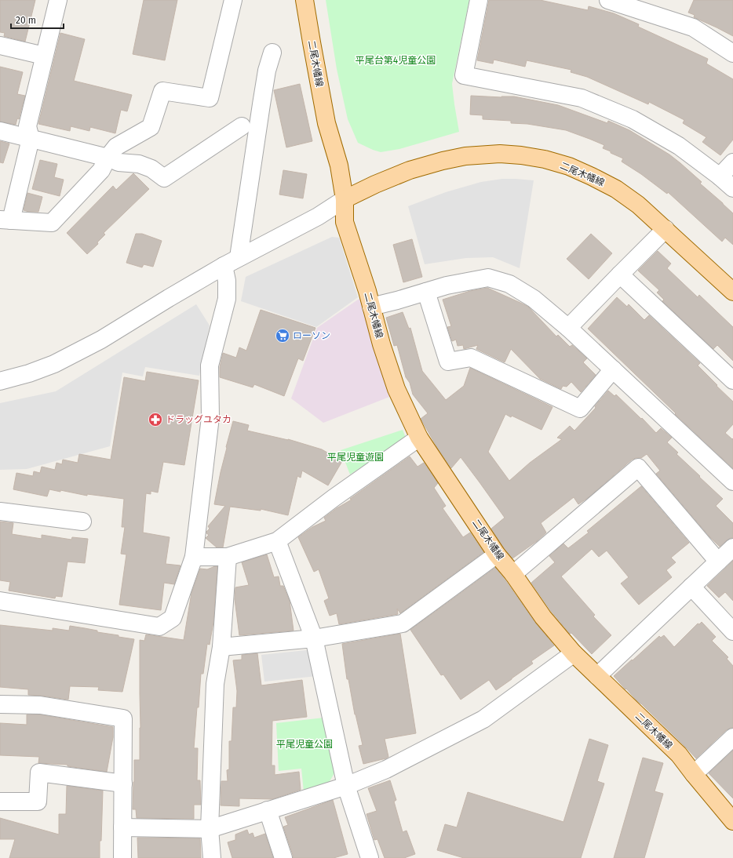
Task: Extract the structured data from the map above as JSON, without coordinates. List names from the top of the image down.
{
  "streets": {
    "main road": ["二尾木幡線"]
  },
  "parks": ["平尾台第4児童公園", "平尾児童遊園", "平尾児童公園"],
  "places": {
    "supermarket": ["ローソン"],
    "pharmacy": ["ドラッグユタカ"]
  },
  "scale_bar": "20 m"
}
